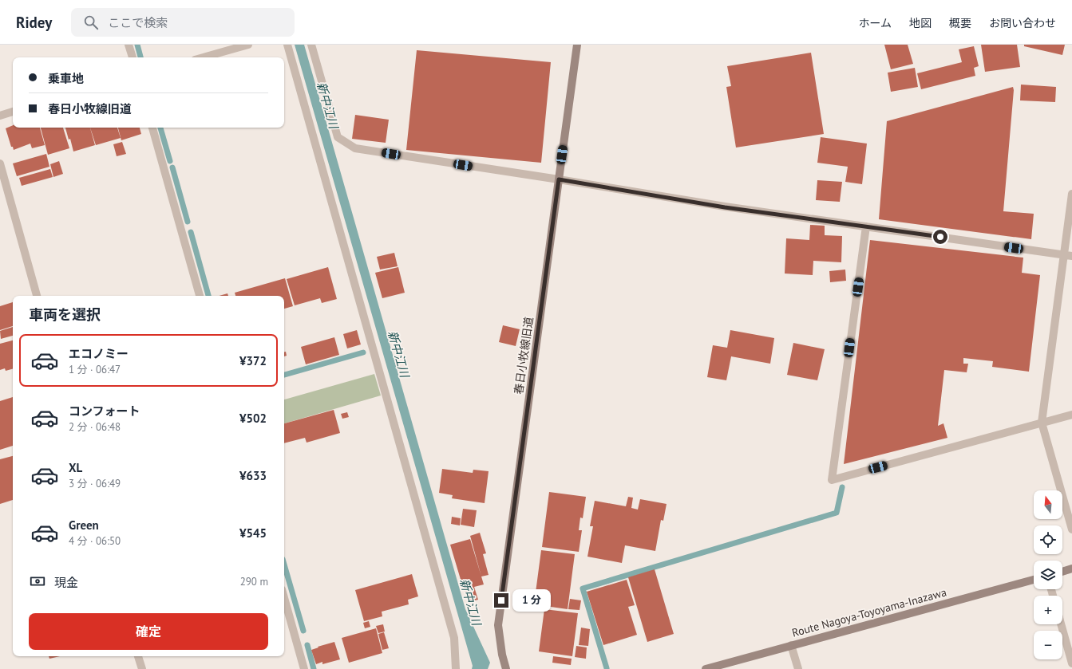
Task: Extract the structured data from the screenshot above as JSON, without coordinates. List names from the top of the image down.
{
  "streets": {
    "street": ["春日小牧線旧道", "Route Nagoya-Toyoyama-Inazawa"]
  },
  "water": ["新中江川"],
  "north": "top",
  "page": {
    "header": "Ridey",
    "search": "ここで検索",
    "nav": [
      "ホーム",
      "地図",
      "概要",
      "お問い合わせ"
    ],
    "banner": ["乗車地", "春日小牧線旧道"],
    "heading": "車両を選択",
    "list": [
      {
        "name": "エコノミー",
        "note": "1 分 · 06:47",
        "value": "¥372"
      },
      {
        "name": "コンフォート",
        "note": "2 分 · 06:48",
        "value": "¥502"
      },
      {
        "name": "XL",
        "note": "3 分 · 06:49",
        "value": "¥633"
      },
      {
        "name": "Green",
        "note": "4 分 · 06:50",
        "value": "¥545"
      }
    ],
    "map_buttons": ["+", "−"],
    "pay": ["現金", "290 m"],
    "bubble": "1 分",
    "buttons": "確定"
  }
}
